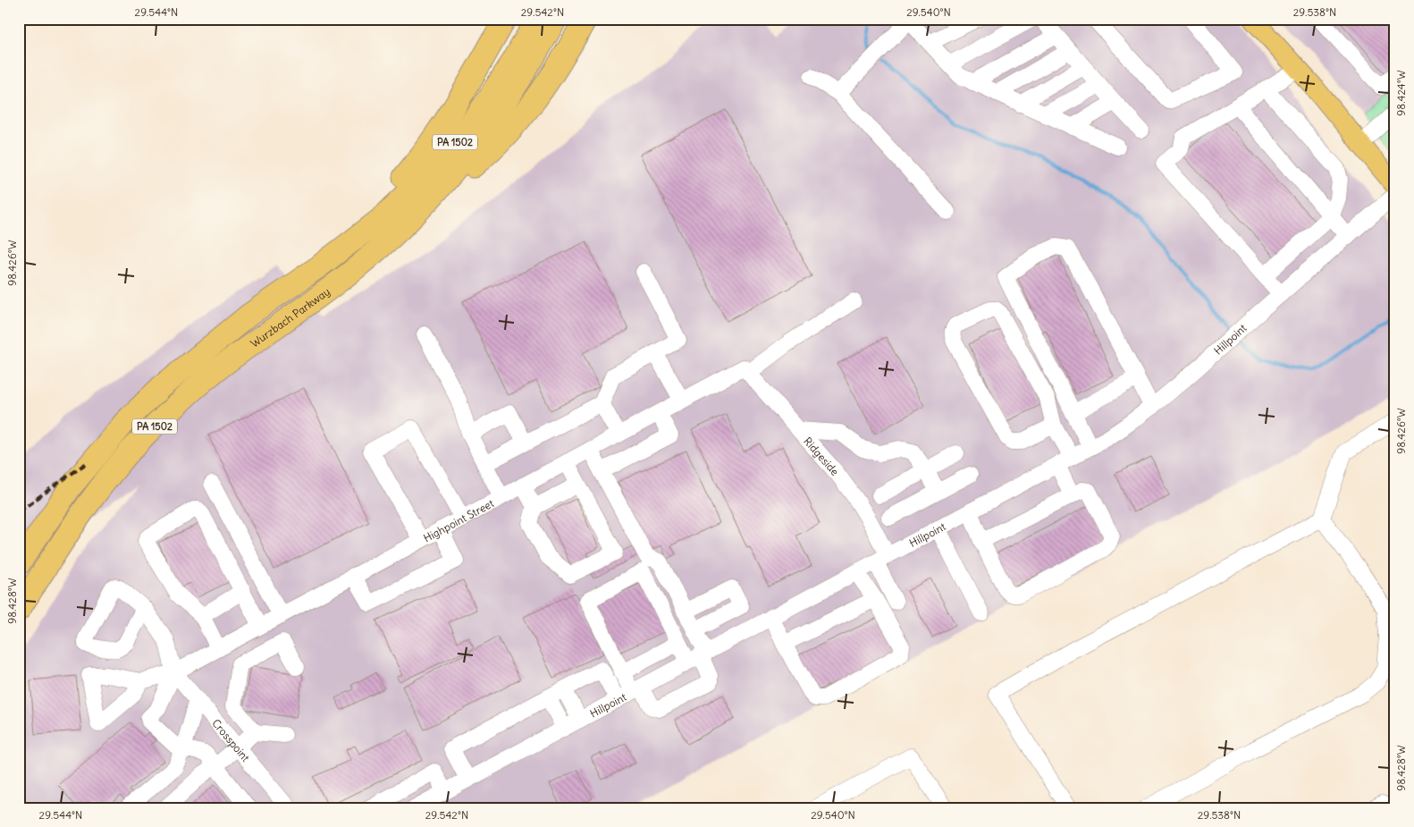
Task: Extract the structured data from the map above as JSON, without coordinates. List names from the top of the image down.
{
  "streets": {
    "highway": ["PA 1502", "Wurzbach Parkway"],
    "street": [
      "Hillpoint",
      "Ridgeside",
      "Highpoint Street",
      "Crosspoint"
    ]
  },
  "crossings": [
    ["Hillpoint", "Ridgeside"],
    ["Ridgeside", "Highpoint Street"],
    ["Highpoint Street", "Crosspoint"]
  ],
  "coordinates": [
    "29.544°N",
    "29.542°N",
    "29.540°N",
    "29.538°N",
    "98.424°W",
    "98.426°W",
    "98.428°W"
  ]
}
